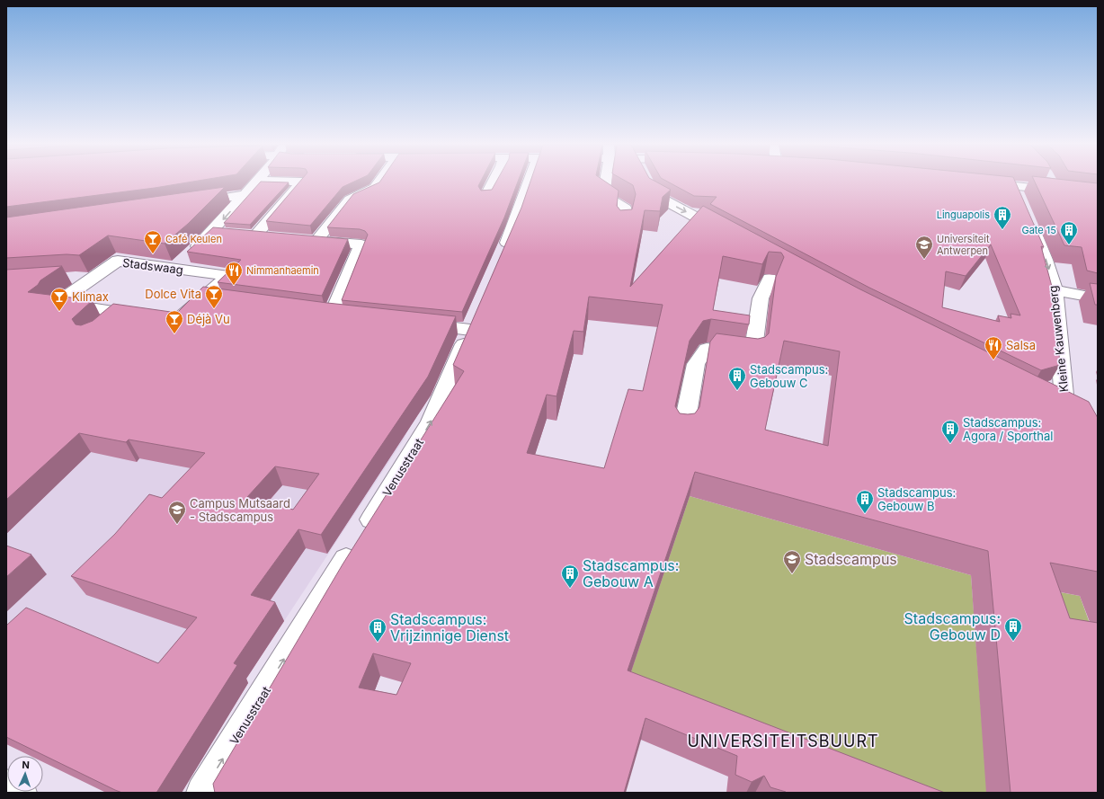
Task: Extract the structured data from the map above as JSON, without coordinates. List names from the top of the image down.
{
  "streets": {
    "street": ["Stadswaag", "Kleine Kauwenberg", "Venusstraat"]
  },
  "one_way": ["Kleine Kauwenberg", "Venusstraat"],
  "districts": ["UNIVERSITEITSBUURT"],
  "places": {
    "building": [
      "Linguapolis",
      "Gate 15",
      "Stadscampus: Gebouw C",
      "Stadscampus: Agora / Sporthal",
      "Stadscampus: Gebouw B",
      "Stadscampus: Gebouw A",
      "Stadscampus: Gebouw D",
      "Stadscampus: Vrijzinnige Dienst"
    ],
    "bar": [
      "Café Keulen",
      "Dolce Vita",
      "Klimax",
      "Déjà Vu"
    ],
    "school or university": ["Universiteit Antwerpen", "Campus Mutsaard - Stadscampus", "Stadscampus"],
    "restaurant": ["Nimmanhaemin", "Salsa"]
  },
  "north": "top"
}
